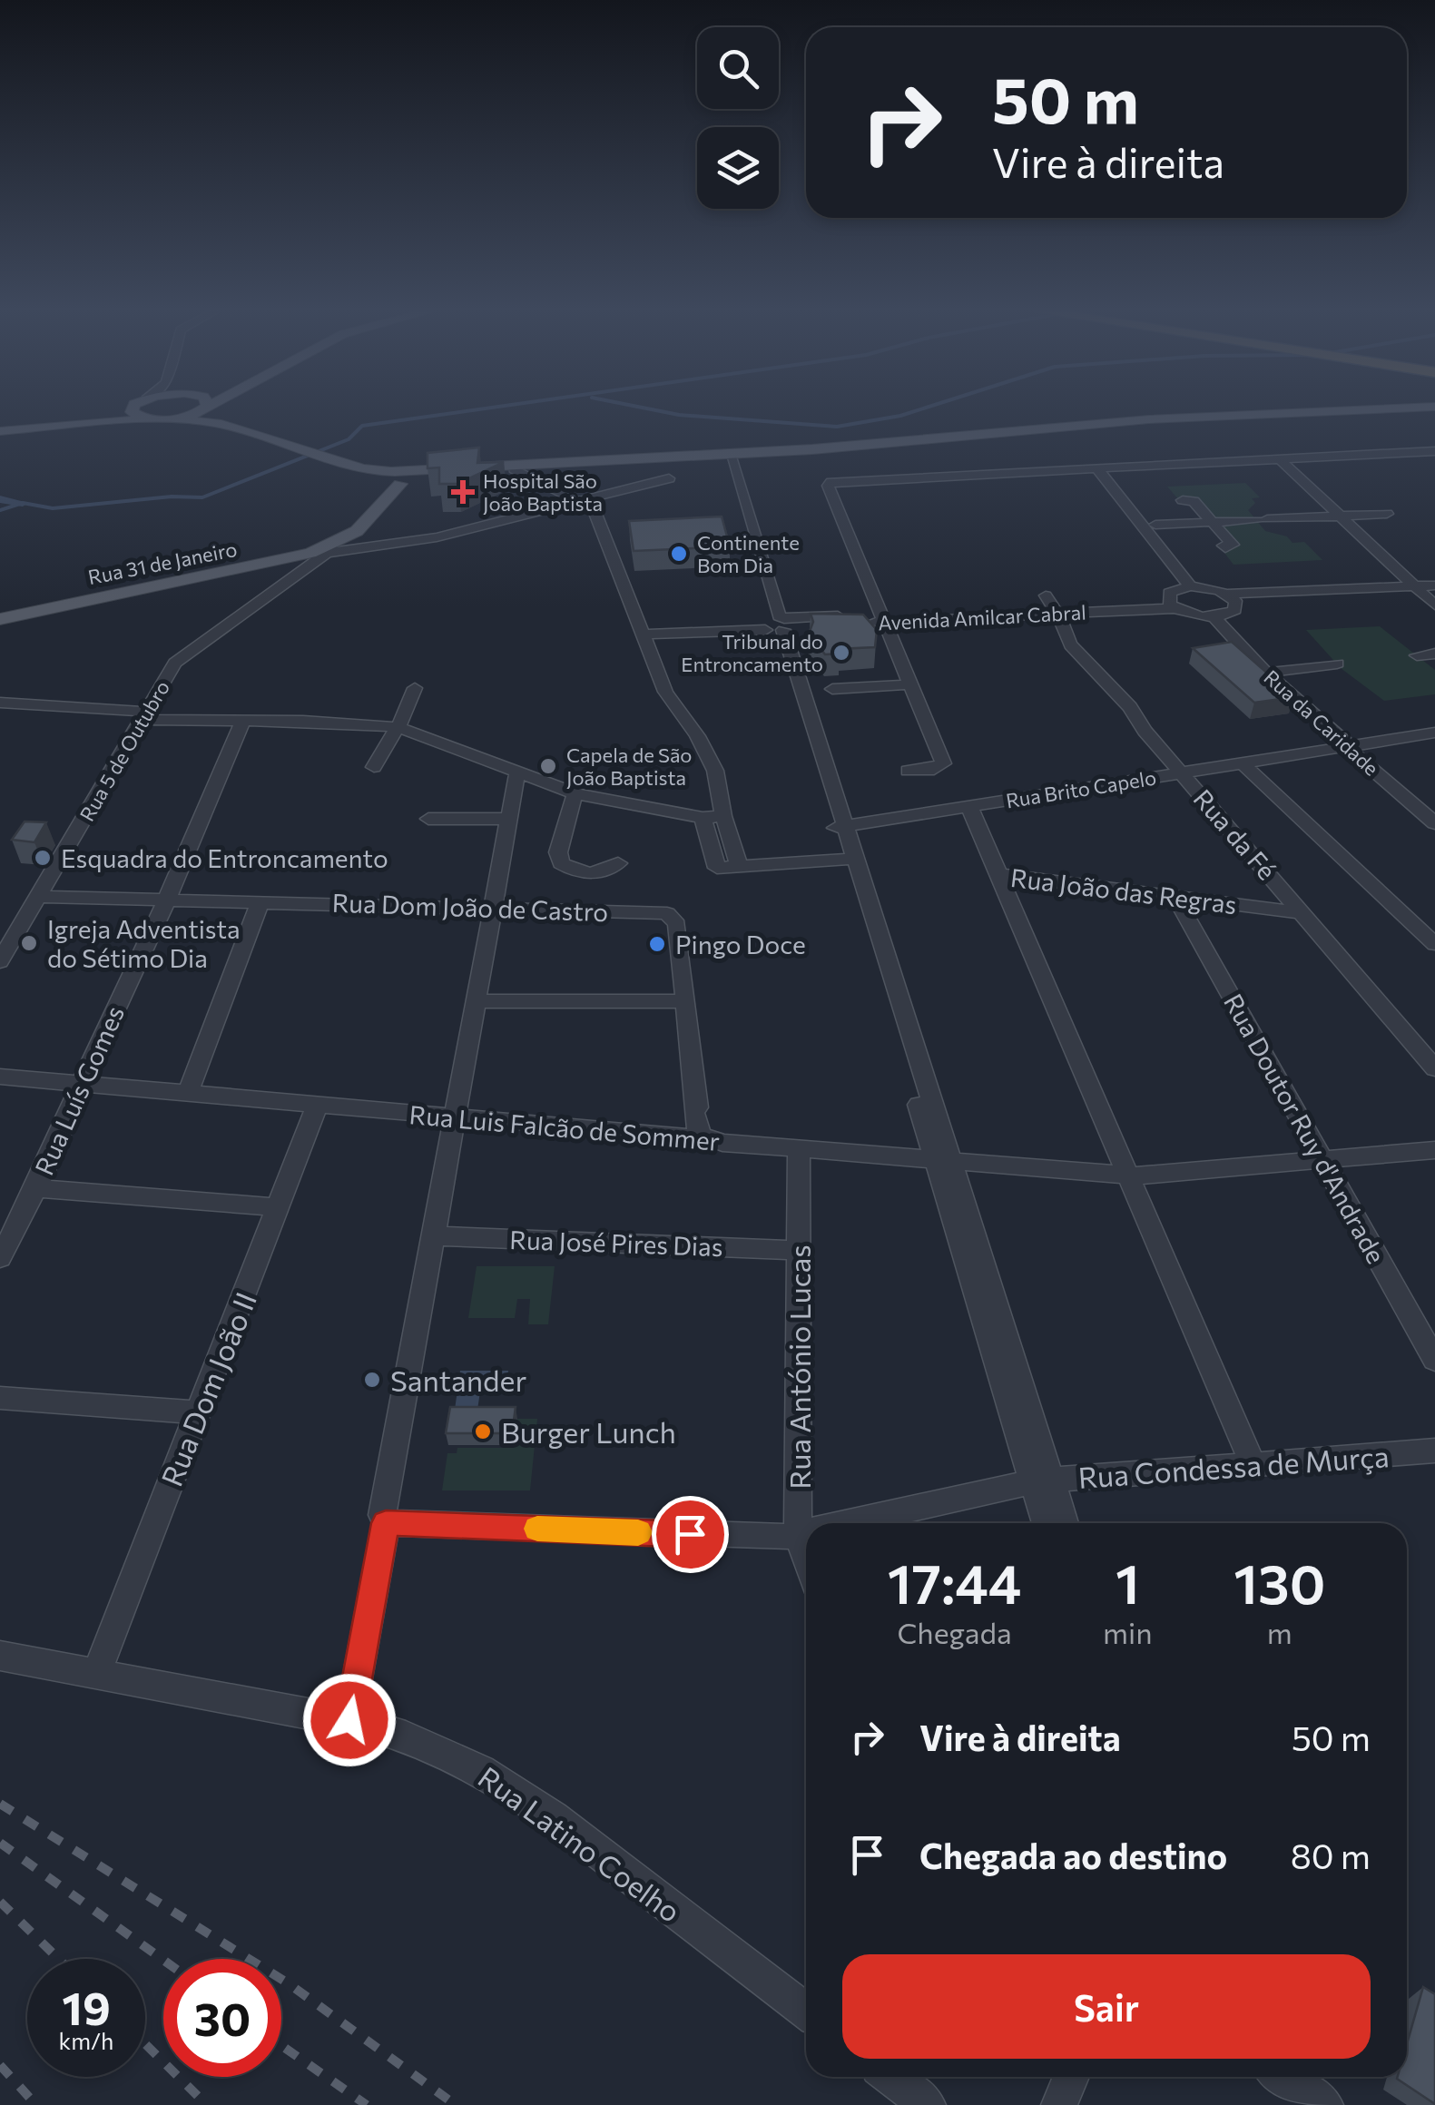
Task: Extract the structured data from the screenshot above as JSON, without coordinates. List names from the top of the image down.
{
  "streets": {
    "main road": ["Rua 31 de Janeiro"],
    "street": [
      "Avenida Amilcar Cabral",
      "Rua da Caridade",
      "Rua 5 de Outubro",
      "Rua Brito Capelo",
      "Rua da Fé",
      "Rua João das Regras",
      "Rua Dom João de Castro",
      "Rua Luís Gomes",
      "Rua Luis Falcão de Sommer",
      "Rua Doutor Ruy d'Andrade",
      "Rua José Pires Dias",
      "Rua António Lucas",
      "Rua Dom João II",
      "Rua Condessa de Murça",
      "Rua Latino Coelho"
    ]
  },
  "crossings": [
    ["Rua 31 de Janeiro", "Rua 5 de Outubro"],
    ["Avenida Amilcar Cabral", "Rua da Fé"],
    ["Rua da Caridade", "Rua Brito Capelo"],
    ["Rua 5 de Outubro", "Rua Dom João de Castro"],
    ["Rua Brito Capelo", "Rua da Fé"],
    ["Rua da Fé", "Rua João das Regras"],
    ["Rua João das Regras", "Rua Doutor Ruy d'Andrade"],
    ["Rua Dom João de Castro", "Rua Luís Gomes"],
    ["Rua Dom João de Castro", "Rua Luis Falcão de Sommer"],
    ["Rua Luís Gomes", "Rua Luis Falcão de Sommer"],
    ["Rua Luis Falcão de Sommer", "Rua Doutor Ruy d'Andrade"],
    ["Rua Luis Falcão de Sommer", "Rua António Lucas"],
    ["Rua Luis Falcão de Sommer", "Rua Dom João II"],
    ["Rua José Pires Dias", "Rua António Lucas"],
    ["Rua António Lucas", "Rua Condessa de Murça"],
    ["Rua Dom João II", "Rua Latino Coelho"]
  ],
  "places": {
    "health": ["Hospital São João Baptista"],
    "other": [
      "Continente Bom Dia",
      "Tribunal do Entroncamento",
      "Capela de São João Baptista",
      "Esquadra do Entroncamento",
      "Igreja Adventista do Sétimo Dia",
      "Pingo Doce",
      "Santander",
      "Burger Lunch"
    ]
  },
  "page": {
    "turn": ["50 m", "Vire à direita"],
    "eta": [
      "17:44",
      "Chegada",
      "1",
      "min",
      "130",
      "m"
    ],
    "list": [
      {
        "name": "Vire à direita",
        "value": "50 m"
      },
      {
        "name": "Chegada ao destino",
        "value": "80 m"
      }
    ],
    "buttons": "Sair",
    "speed": "19 km/h",
    "limit": "30"
  }
}
